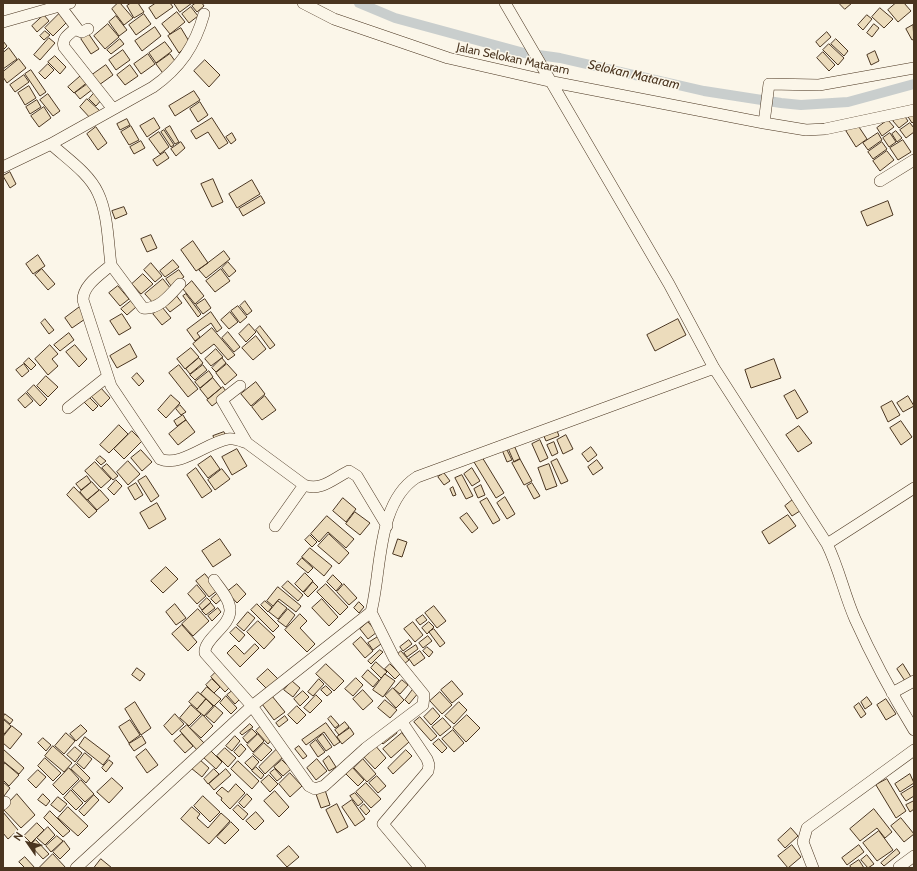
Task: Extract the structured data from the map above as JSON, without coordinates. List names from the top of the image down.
{
  "streets": {
    "street": ["Jalan Selokan Mataram"]
  },
  "water": ["Selokan Mataram"],
  "north": "top left"
}
